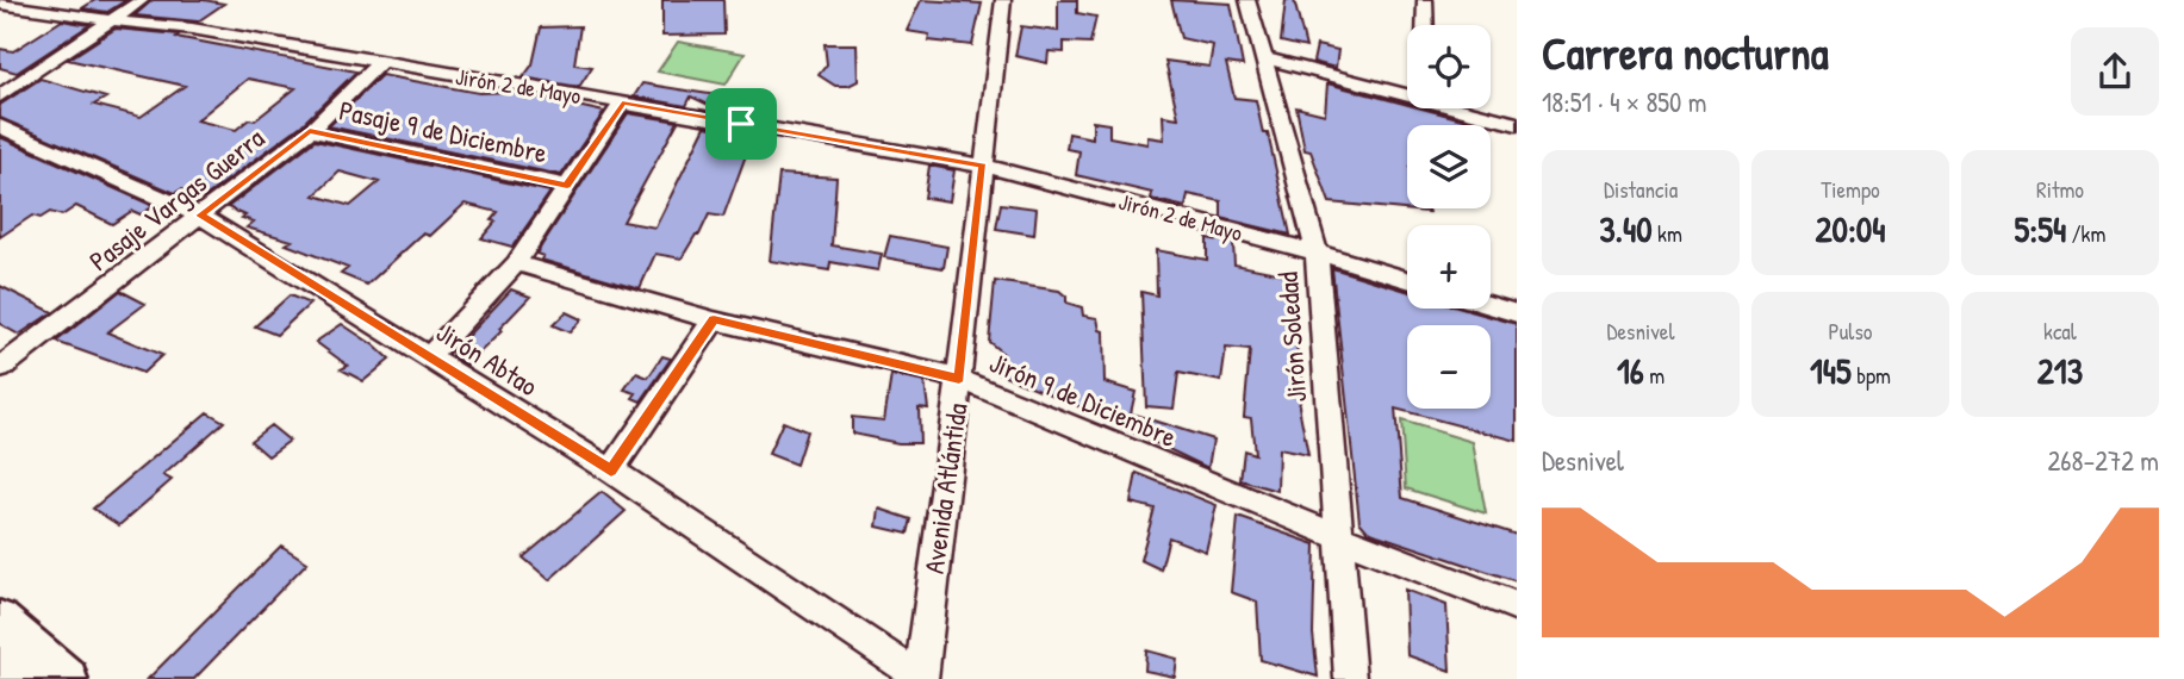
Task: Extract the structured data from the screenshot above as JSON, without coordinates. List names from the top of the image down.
{
  "streets": {
    "street": [
      "Jirón 2 de Mayo",
      "Pasaje 9 de Diciembre",
      "Pasaje Vargas Guerra",
      "Jirón Soledad",
      "Jirón Abtao",
      "Jirón 9 de Diciembre",
      "Avenida Atlántida"
    ]
  },
  "crossings": [
    ["Jirón 2 de Mayo", "Pasaje Vargas Guerra"],
    ["Jirón 2 de Mayo", "Jirón Soledad"],
    ["Jirón 2 de Mayo", "Avenida Atlántida"],
    ["Pasaje 9 de Diciembre", "Pasaje Vargas Guerra"],
    ["Pasaje Vargas Guerra", "Jirón Abtao"],
    ["Jirón Soledad", "Jirón 9 de Diciembre"],
    ["Jirón Abtao", "Avenida Atlántida"],
    ["Jirón 9 de Diciembre", "Avenida Atlántida"]
  ],
  "page": {
    "heading": ["Carrera nocturna", "18:51 · 4 × 850 m"],
    "map_buttons": ["+", "−"],
    "stats": [
      ["Distancia", "3.40 km"],
      ["Tiempo", "20:04"],
      ["Ritmo", "5:54 /km"],
      ["Desnivel", "16 m"],
      ["Pulso", "145 bpm"],
      ["kcal", "213"]
    ],
    "chart": ["Desnivel", "268–272 m"]
  }
}
